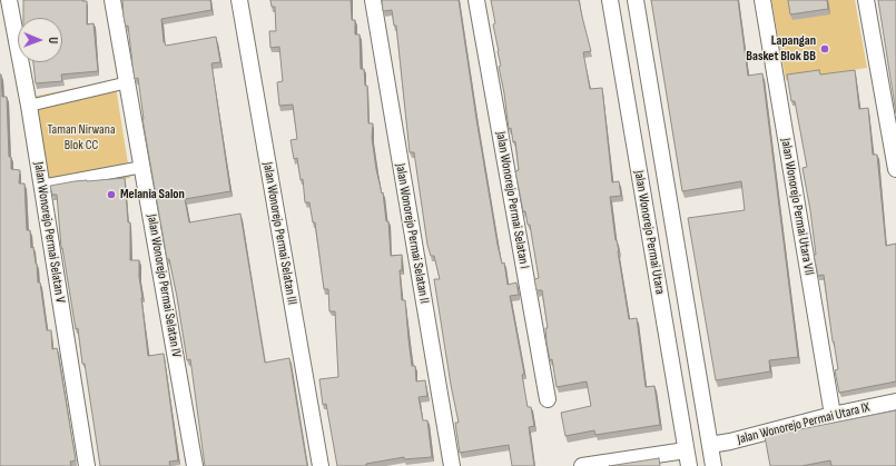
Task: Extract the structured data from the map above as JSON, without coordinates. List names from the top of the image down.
{
  "streets": {
    "street": [
      "Jalan Wonorejo Permai Selatan I",
      "Jalan Wonorejo Permai Utara VII",
      "Jalan Wonorejo Permai Selatan V",
      "Jalan Wonorejo Permai Utara",
      "Jalan Wonorejo Permai Selatan III",
      "Jalan Wonorejo Permai Selatan II",
      "Jalan Wonorejo Permai Selatan IV",
      "Jalan Wonorejo Permai Utara IX"
    ]
  },
  "crossings": [
    ["Jalan Wonorejo Permai Utara VII", "Jalan Wonorejo Permai Utara IX"],
    ["Jalan Wonorejo Permai Utara", "Jalan Wonorejo Permai Utara IX"]
  ],
  "parks": ["Taman Nirwana Blok CC"],
  "places": ["Lapangan Basket Blok BB", "Melania Salon"],
  "north": "right"
}
